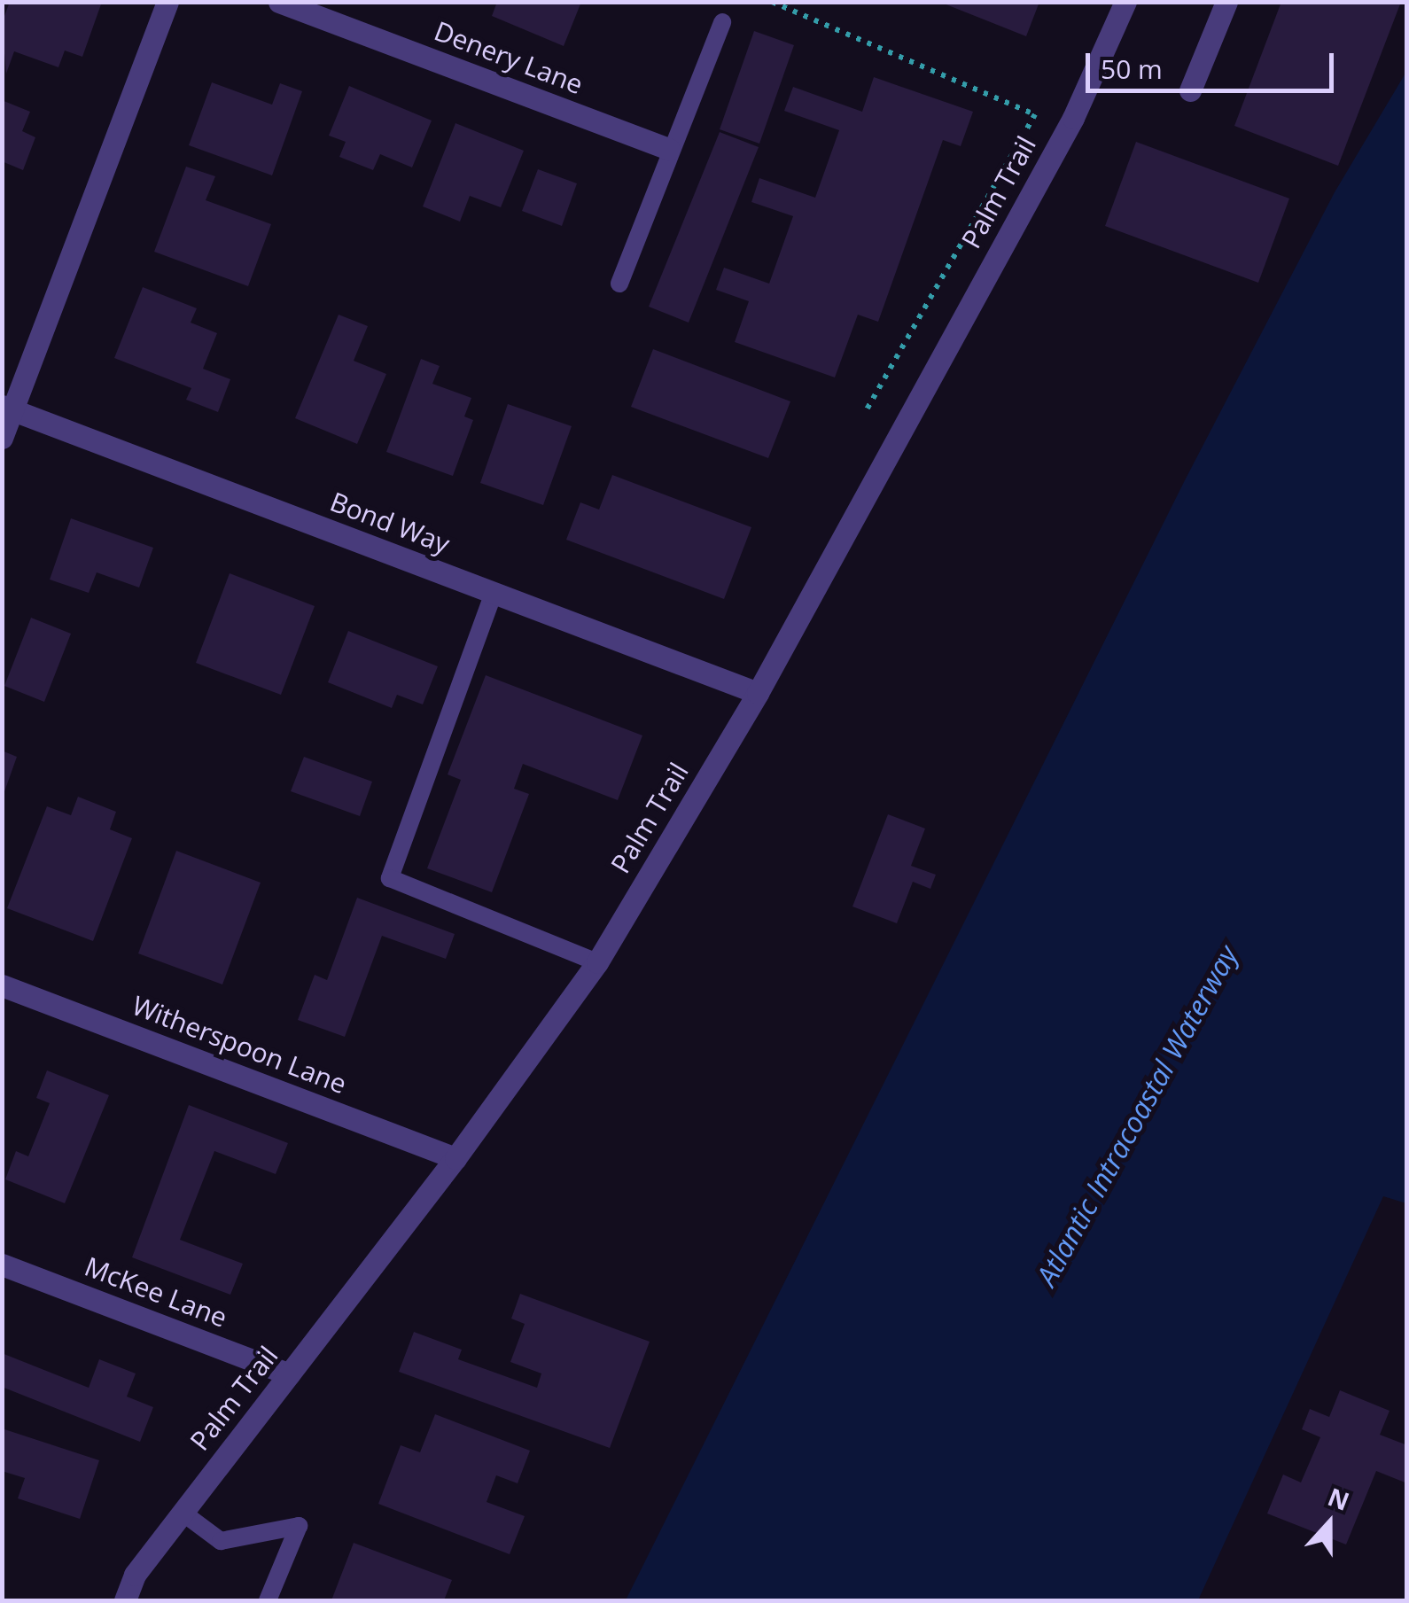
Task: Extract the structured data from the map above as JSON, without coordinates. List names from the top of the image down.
{
  "streets": {
    "street": [
      "Denery Lane",
      "Palm Trail",
      "Bond Way",
      "Witherspoon Lane",
      "McKee Lane"
    ]
  },
  "crossings": [
    ["Palm Trail", "Bond Way"],
    ["Palm Trail", "Witherspoon Lane"],
    ["Palm Trail", "McKee Lane"]
  ],
  "water": ["Atlantic Intracoastal Waterway"],
  "scale_bar": "50 m",
  "north": "top"
}
